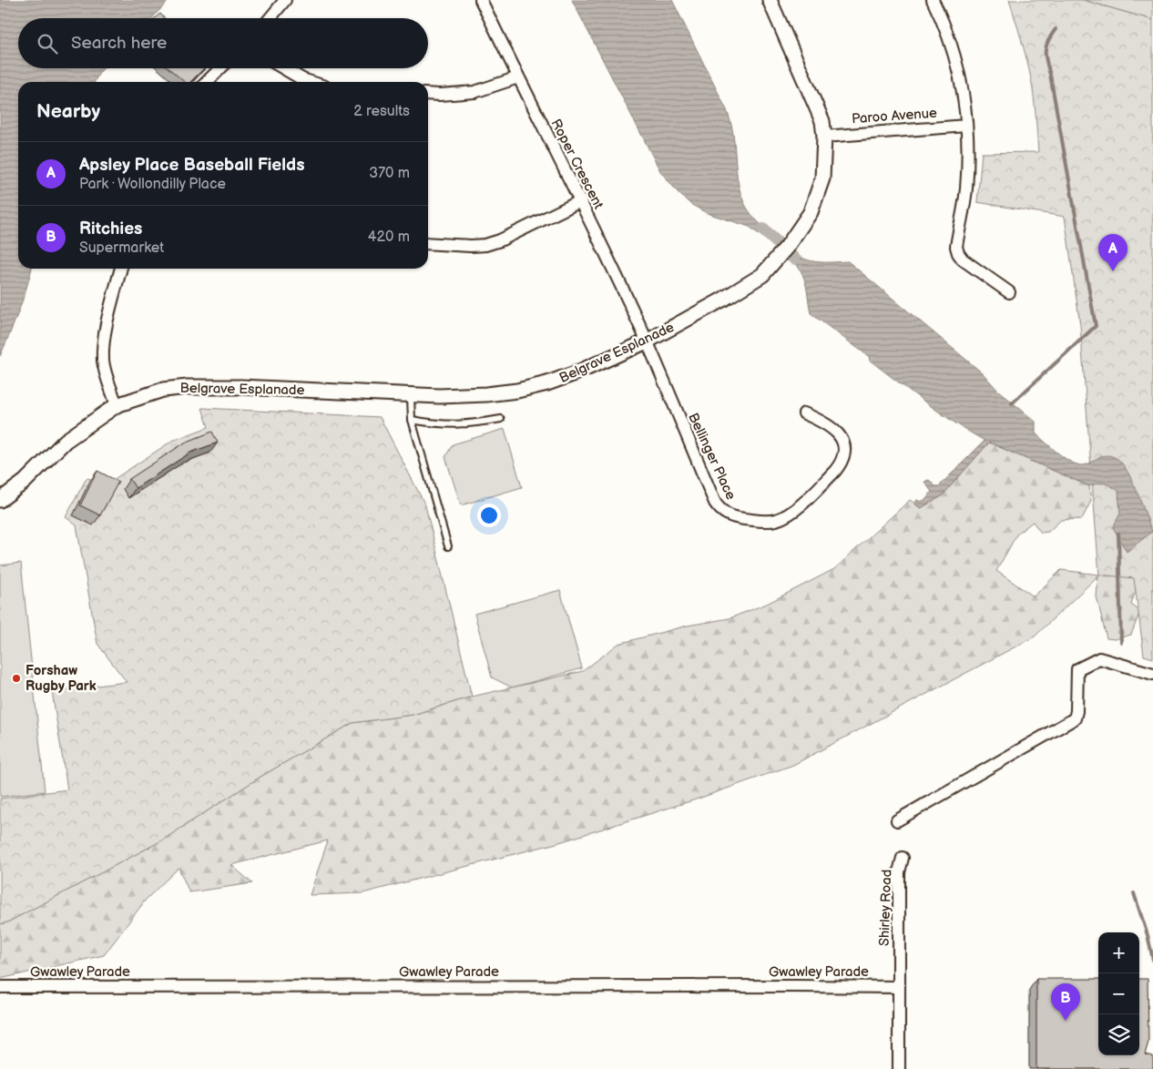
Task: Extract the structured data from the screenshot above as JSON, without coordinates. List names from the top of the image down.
{
  "streets": {
    "street": [
      "Paroo Avenue",
      "Roper Crescent",
      "Belgrave Esplanade",
      "Bellinger Place",
      "Shirley Road",
      "Gwawley Parade"
    ]
  },
  "crossings": [
    ["Paroo Avenue", "Belgrave Esplanade"],
    ["Roper Crescent", "Belgrave Esplanade"],
    ["Roper Crescent", "Bellinger Place"],
    ["Belgrave Esplanade", "Bellinger Place"],
    ["Shirley Road", "Gwawley Parade"]
  ],
  "places": ["Forshaw Rugby Park"],
  "page": {
    "search": "Search here",
    "heading": ["Nearby", "2 results"],
    "list": [
      {
        "mark": "A",
        "name": "Apsley Place Baseball Fields",
        "note": "Park · Wollondilly Place",
        "value": "370 m"
      },
      {
        "mark": "B",
        "name": "Ritchies",
        "note": "Supermarket",
        "value": "420 m"
      }
    ],
    "pins": ["A", "B"],
    "map_buttons": ["+", "−"]
  }
}
